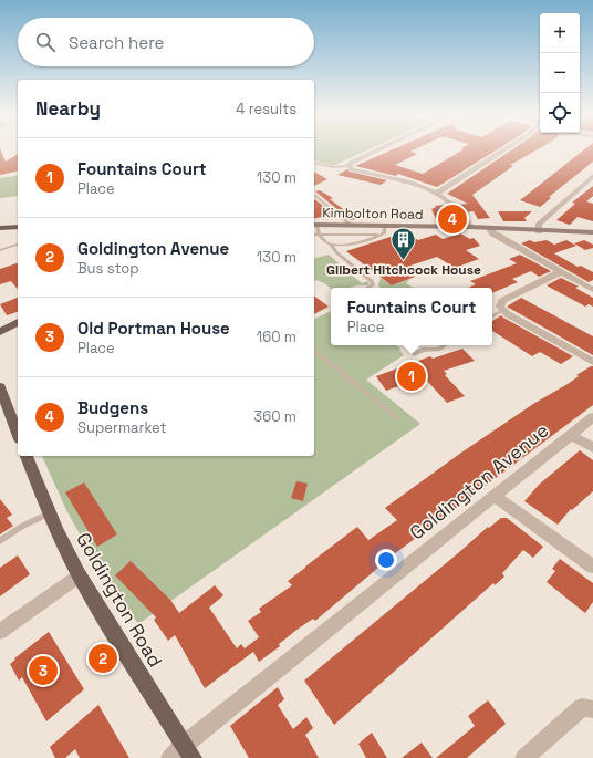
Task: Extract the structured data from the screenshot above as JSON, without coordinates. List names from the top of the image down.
{
  "streets": {
    "main road": ["Kimbolton Road", "Goldington Road"],
    "street": ["Goldington Avenue"]
  },
  "crossings": [
    ["Goldington Avenue", "Goldington Road"]
  ],
  "places": {
    "building": ["Gilbert Hitchcock House"]
  },
  "page": {
    "map_buttons": ["+", "−"],
    "search": "Search here",
    "heading": ["Nearby", "4 results"],
    "list": [
      {
        "mark": "1",
        "name": "Fountains Court",
        "note": "Place",
        "value": "130 m"
      },
      {
        "mark": "2",
        "name": "Goldington Avenue",
        "note": "Bus stop",
        "value": "130 m"
      },
      {
        "mark": "3",
        "name": "Old Portman House",
        "note": "Place",
        "value": "160 m"
      },
      {
        "mark": "4",
        "name": "Budgens",
        "note": "Supermarket",
        "value": "360 m"
      }
    ],
    "pins": [
      "4",
      "1",
      "2",
      "3"
    ],
    "popup": ["Fountains Court", "Place"]
  }
}
